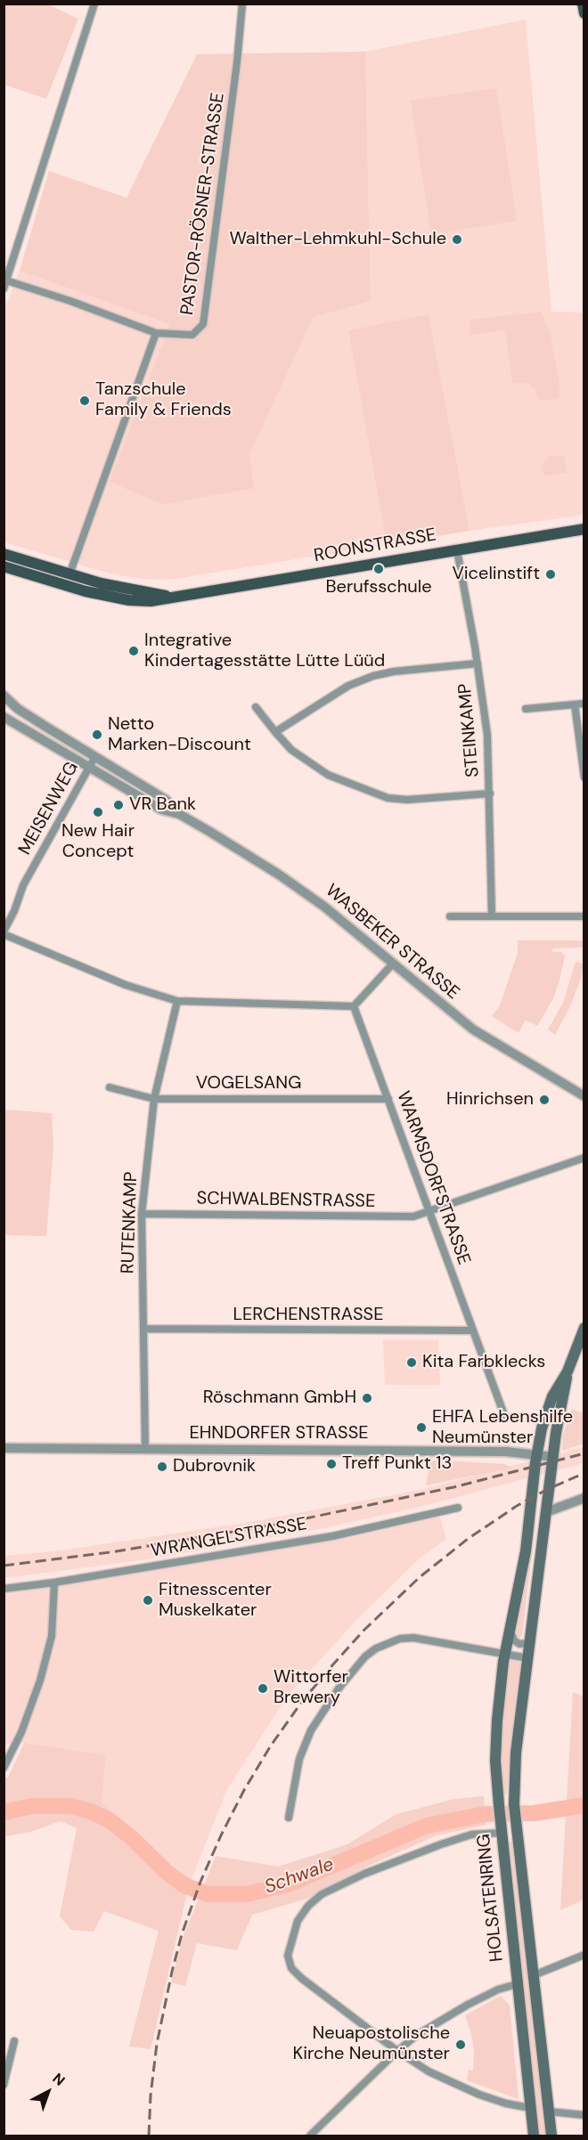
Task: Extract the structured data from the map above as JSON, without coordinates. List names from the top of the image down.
{
  "streets": {
    "main road": ["ROONSTRASSE", "HOLSATENRING"],
    "street": [
      "PASTOR-RÖSNER-STRASSE",
      "STEINKAMP",
      "MEISENWEG",
      "WASBEKER STRASSE",
      "VOGELSANG",
      "WARMSDORFSTRASSE",
      "SCHWALBENSTRASSE",
      "RUTENKAMP",
      "LERCHENSTRASSE",
      "EHNDORFER STRASSE",
      "WRANGELSTRASSE"
    ]
  },
  "crossings": [
    ["ROONSTRASSE", "STEINKAMP"],
    ["MEISENWEG", "WASBEKER STRASSE"],
    ["VOGELSANG", "WARMSDORFSTRASSE"],
    ["VOGELSANG", "RUTENKAMP"],
    ["WARMSDORFSTRASSE", "SCHWALBENSTRASSE"],
    ["WARMSDORFSTRASSE", "LERCHENSTRASSE"],
    ["SCHWALBENSTRASSE", "RUTENKAMP"],
    ["RUTENKAMP", "LERCHENSTRASSE"],
    ["RUTENKAMP", "EHNDORFER STRASSE"],
    ["EHNDORFER STRASSE", "HOLSATENRING"]
  ],
  "water": ["Schwale"],
  "places": [
    "Walther-Lehmkuhl-Schule",
    "Tanzschule Family & Friends",
    "Berufsschule",
    "Vicelinstift",
    "Integrative Kindertagesstätte Lütte Lüüd",
    "Netto Marken-Discount",
    "VR Bank",
    "New Hair Concept",
    "Hinrichsen",
    "Kita Farbklecks",
    "Röschmann GmbH",
    "EHFA Lebenshilfe Neumünster",
    "Treff Punkt 13",
    "Dubrovnik",
    "Fitnesscenter Muskelkater",
    "Wittorfer Brewery",
    "Neuapostolische Kirche Neumünster"
  ],
  "north": "top right"
}
